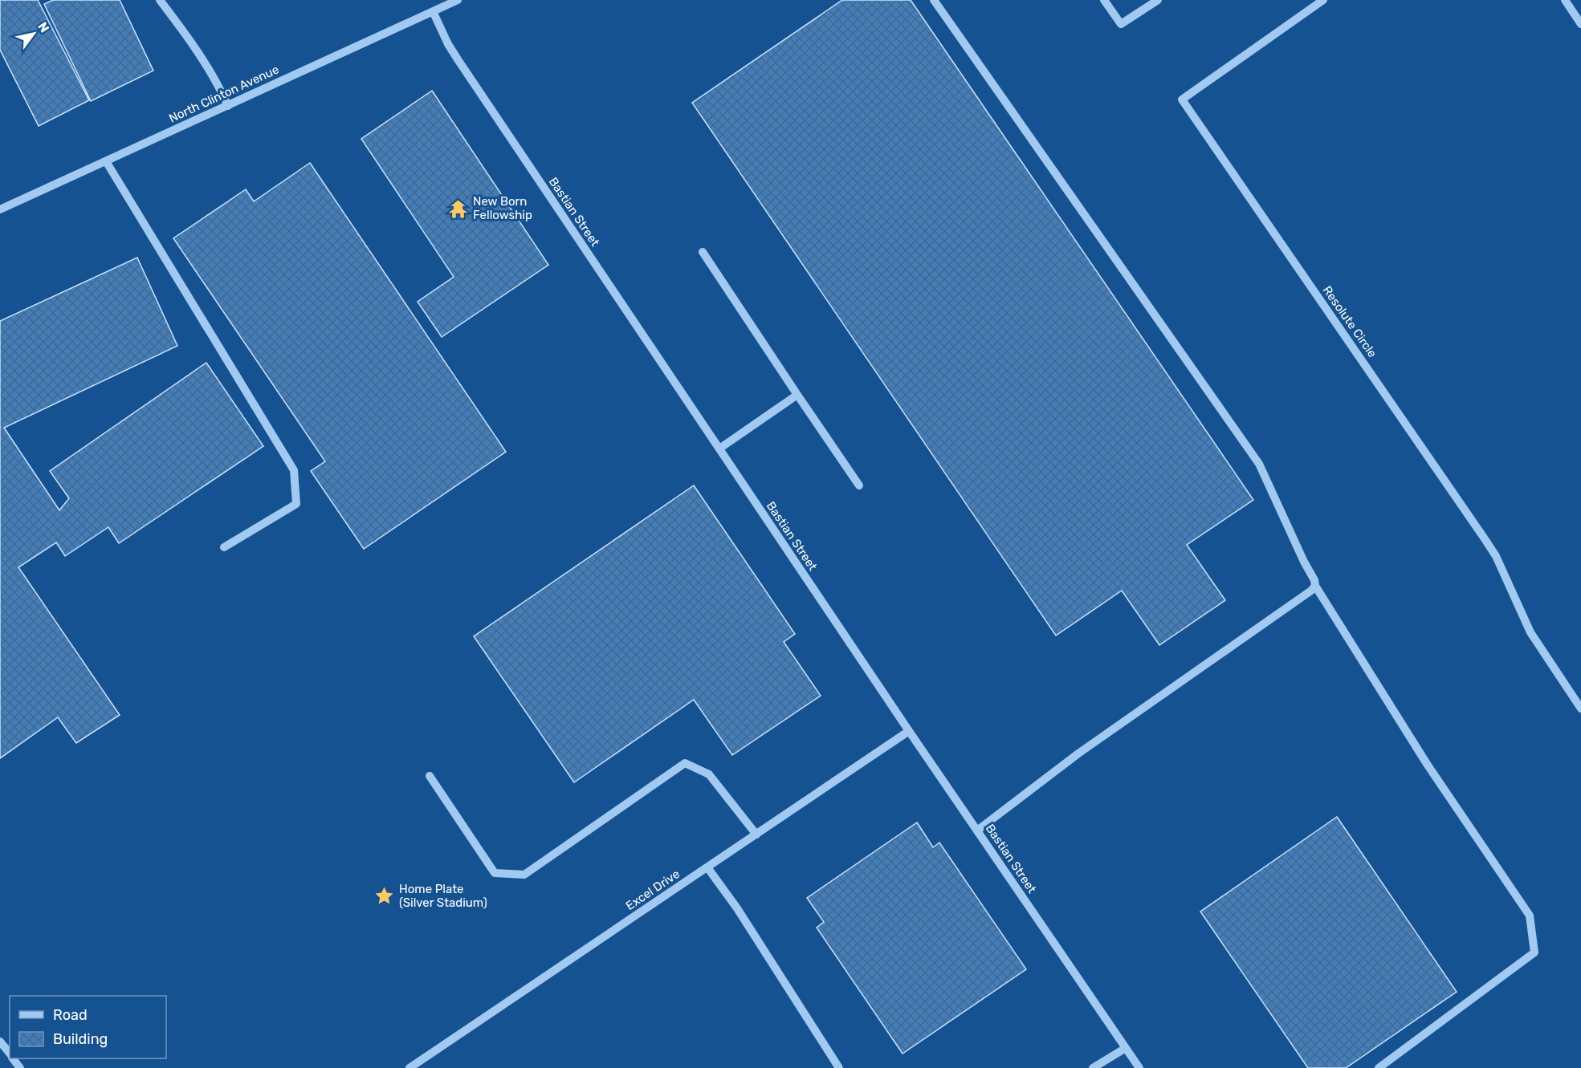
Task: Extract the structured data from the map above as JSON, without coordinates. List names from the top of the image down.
{
  "streets": {
    "street": [
      "North Clinton Avenue",
      "Bastian Street",
      "Resolute Circle",
      "Excel Drive"
    ]
  },
  "crossings": [
    ["North Clinton Avenue", "Bastian Street"],
    ["Bastian Street", "Excel Drive"]
  ],
  "places": {
    "temple": ["New Born Fellowship"],
    "place": ["Home Plate (Silver Stadium)"]
  },
  "legend": ["Road", "Building"],
  "north": "top right"
}
